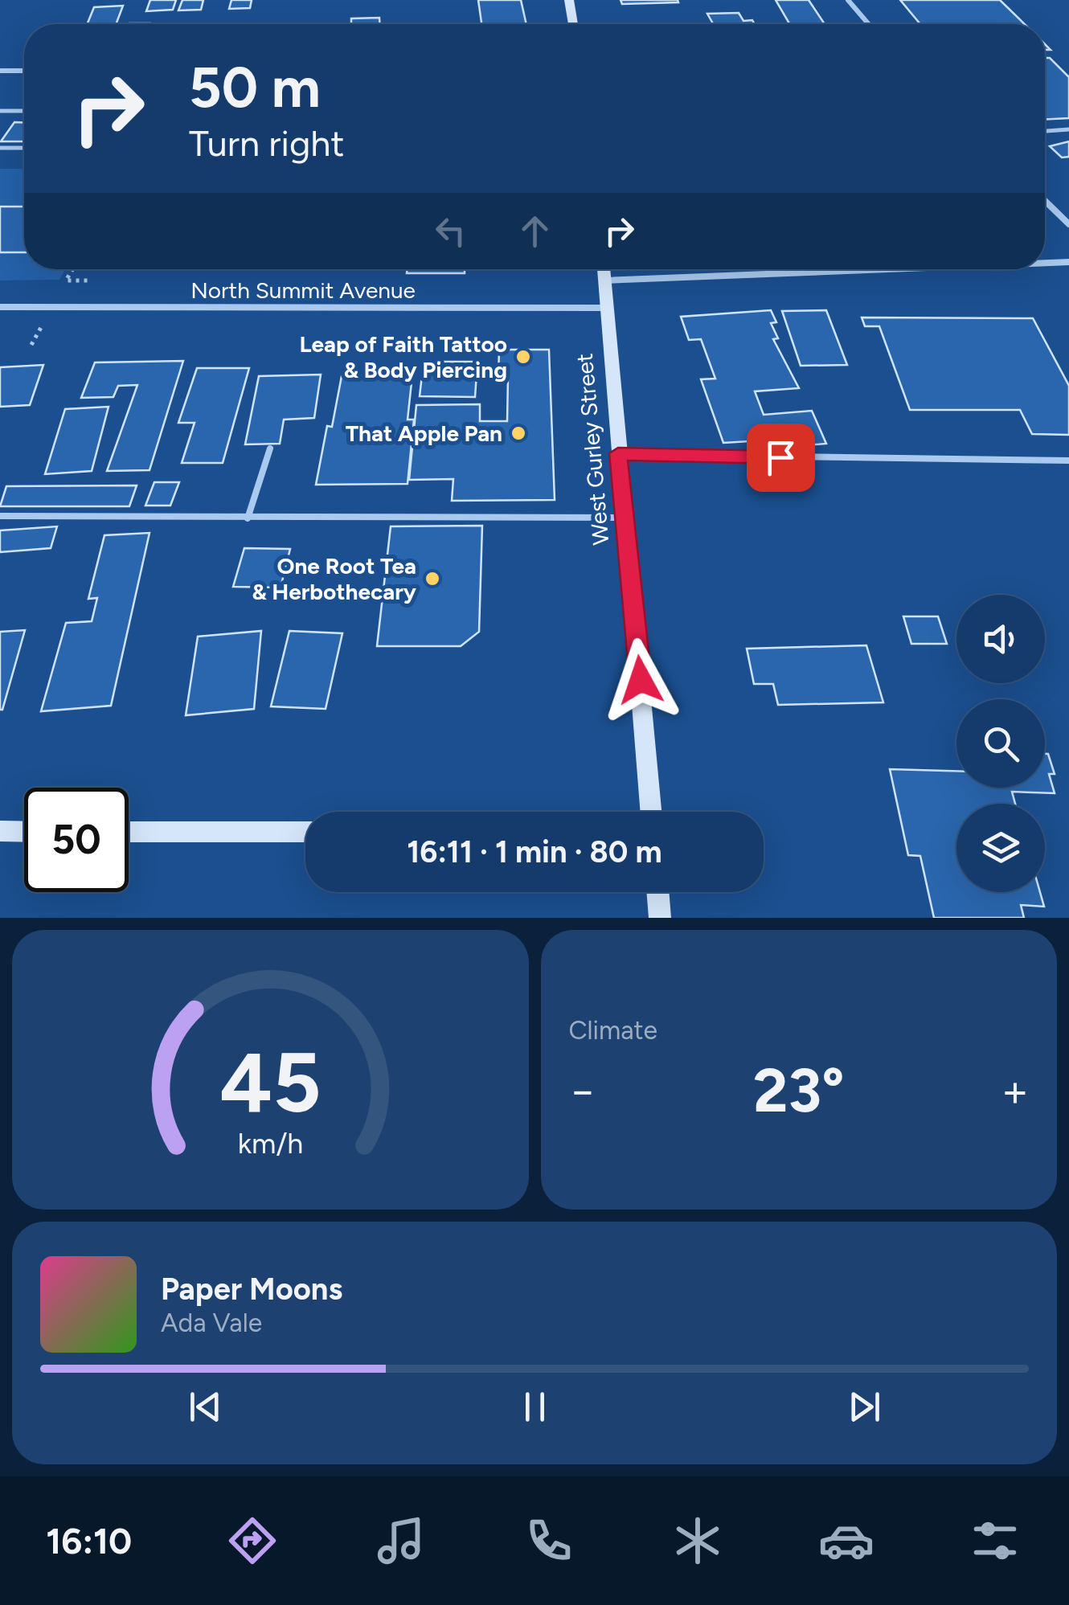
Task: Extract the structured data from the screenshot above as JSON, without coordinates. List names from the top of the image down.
{
  "streets": {
    "main road": ["West Gurley Street"],
    "street": ["North Summit Avenue"]
  },
  "crossings": [
    ["North Summit Avenue", "West Gurley Street"]
  ],
  "places": ["Leap of Faith Tattoo & Body Piercing", "That Apple Pan", "One Root Tea & Herbothecary"],
  "page": {
    "turn": ["50 m", "Turn right"],
    "limit": "50",
    "trip": "16:11 · 1 min · 80 m",
    "tile": "Climate",
    "heat": ["−", "23°", "+"],
    "song": ["Paper Moons", "Ada Vale"],
    "tabs": "16:10",
    "gauge": ["45", "km/h"]
  }
}
